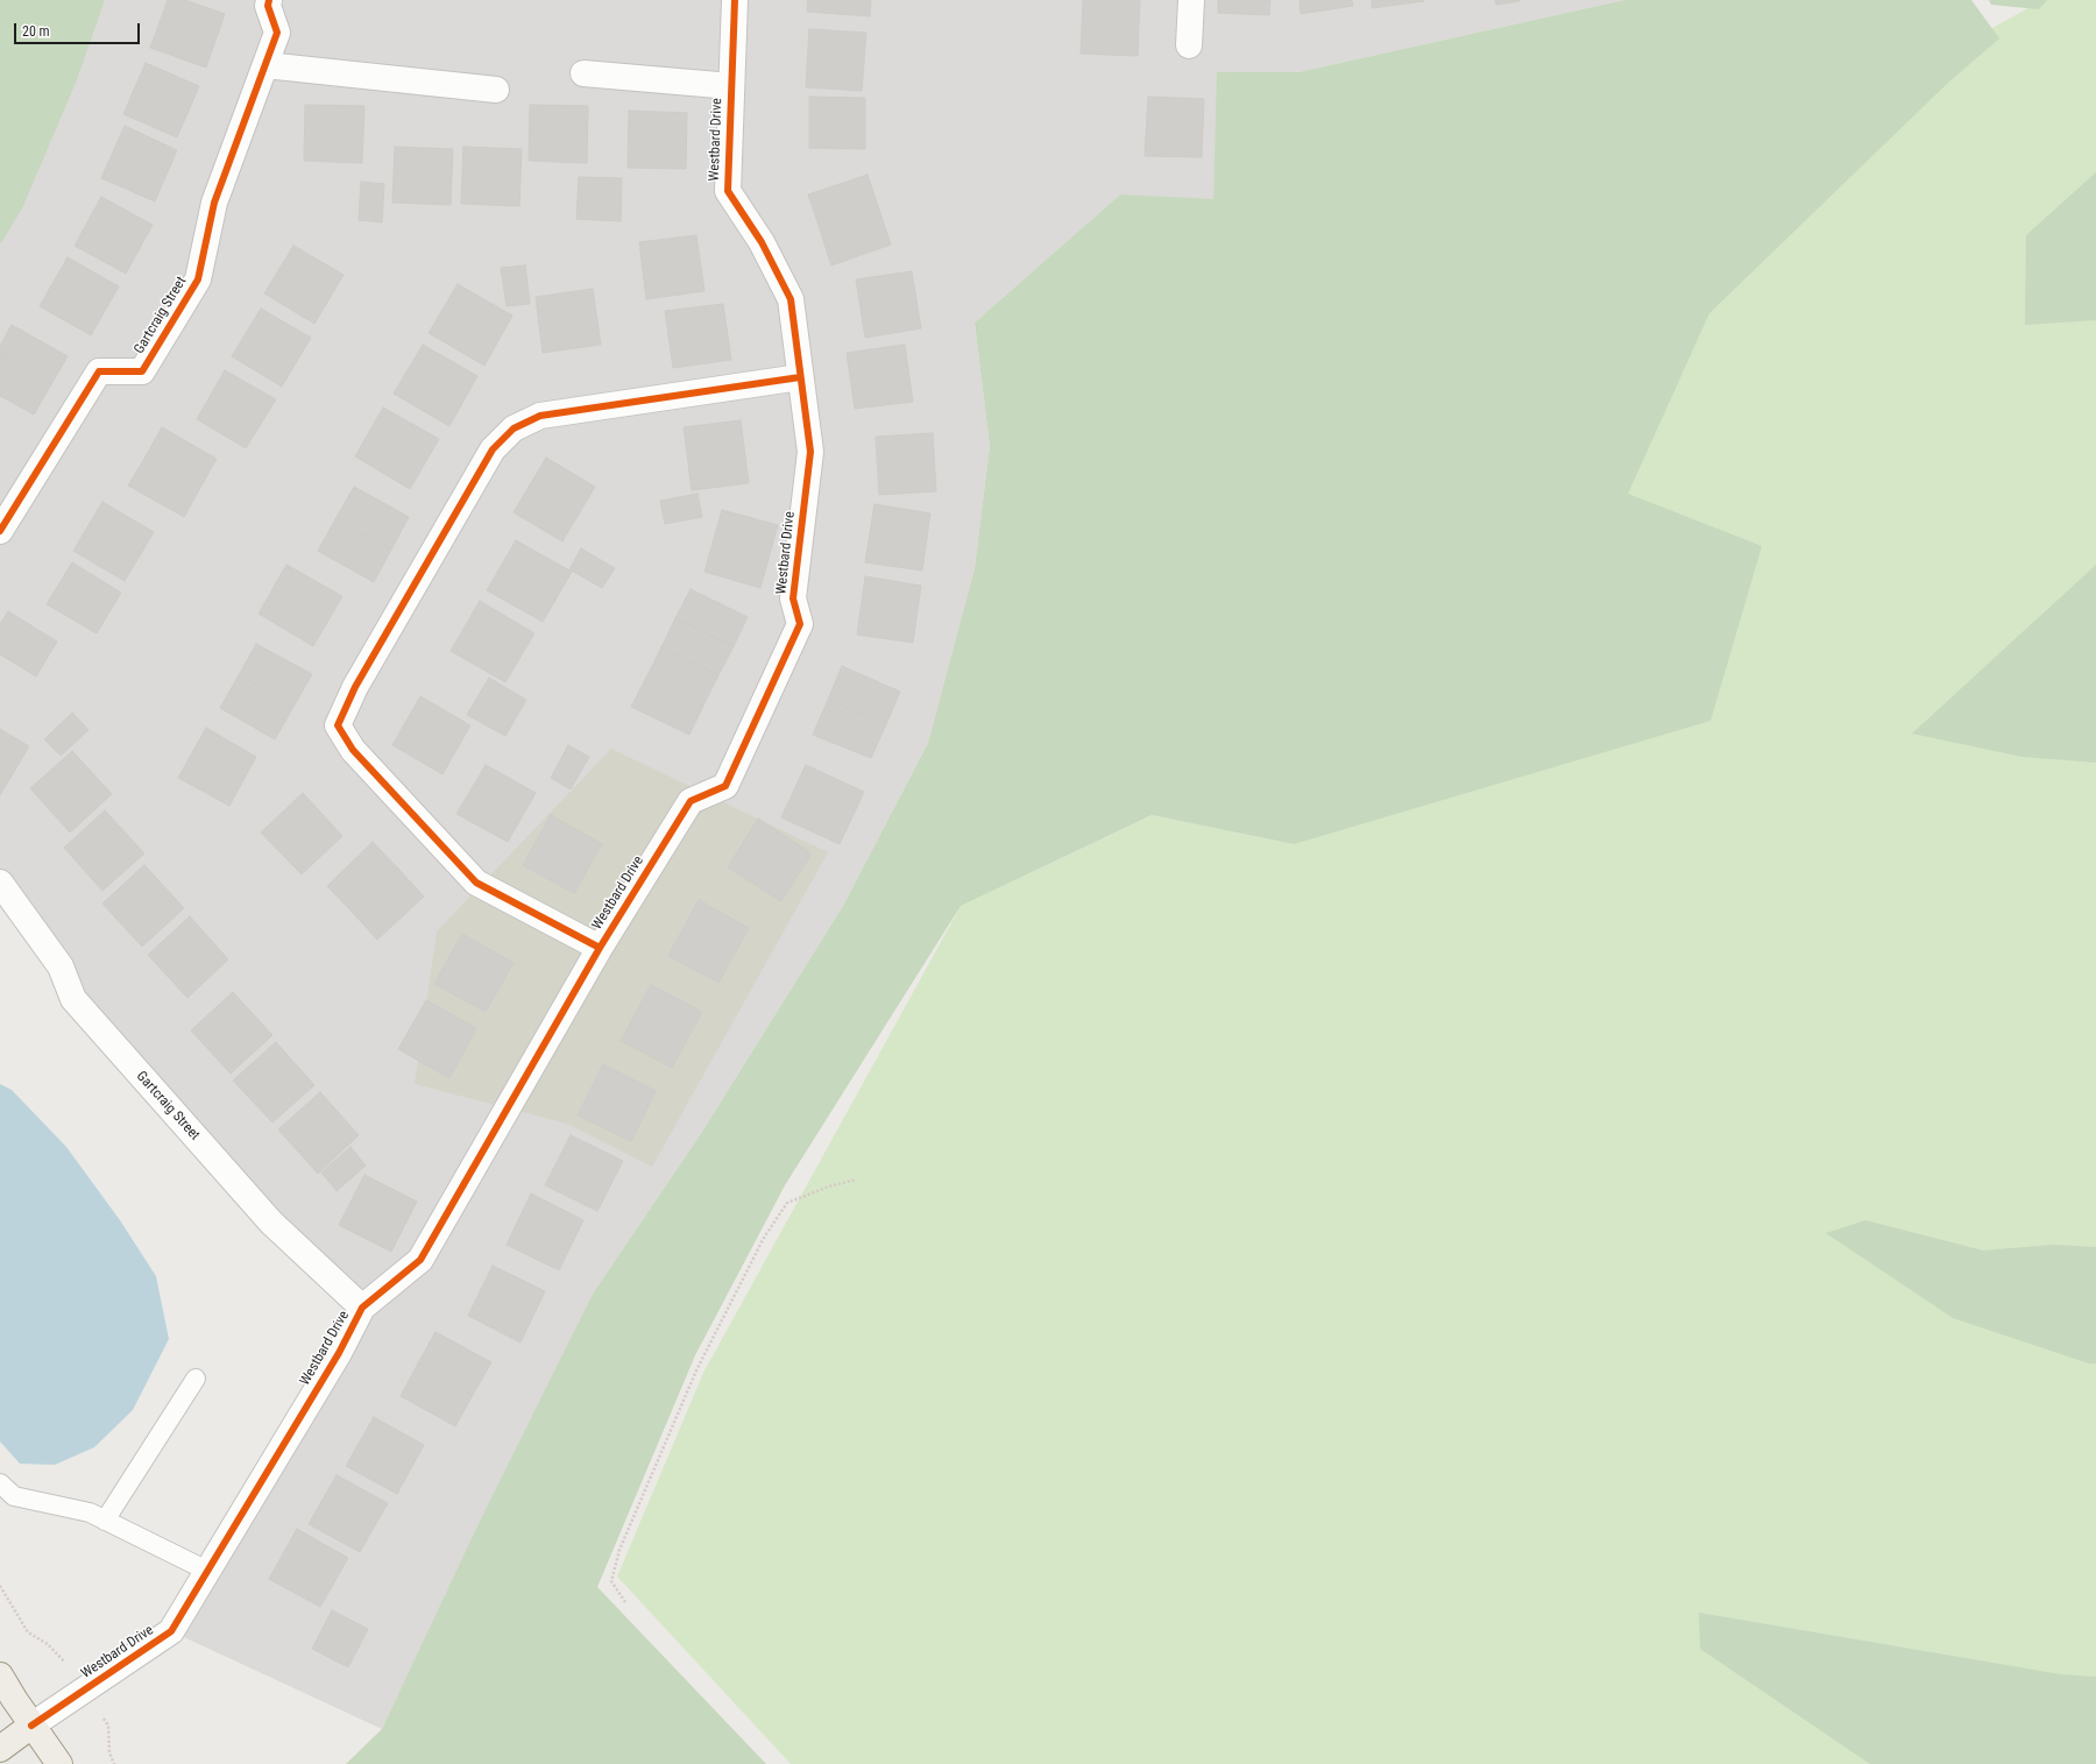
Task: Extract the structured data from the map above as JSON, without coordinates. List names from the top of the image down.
{
  "streets": {
    "street": ["Westbard Drive", "Gartcraig Street"]
  },
  "crossings": [
    ["Westbard Drive", "Gartcraig Street"]
  ],
  "scale_bar": "20 m"
}
